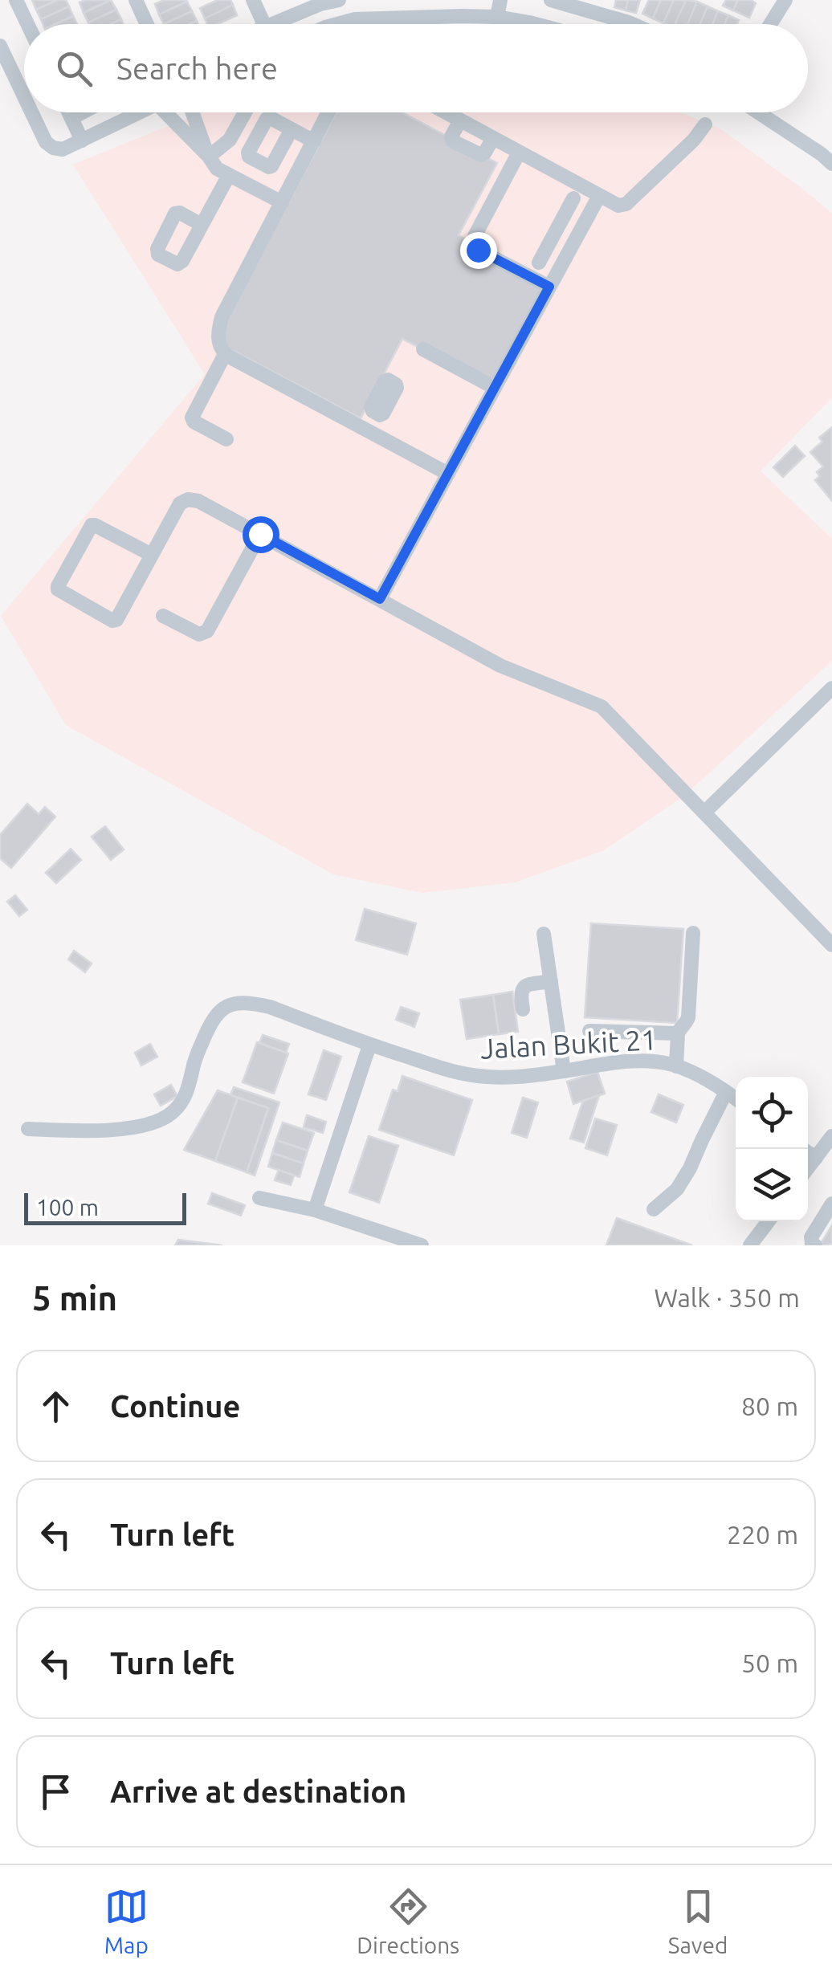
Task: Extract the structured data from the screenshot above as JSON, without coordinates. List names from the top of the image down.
{
  "streets": {
    "street": ["Jalan Bukit 21"]
  },
  "scale_bar": "100 m",
  "page": {
    "search": "Search here",
    "scale": "100 m",
    "heading": ["5 min", "Walk · 350 m"],
    "list": [
      ["Continue", "80 m"],
      ["Turn left", "220 m"],
      ["Turn left", "50 m"],
      "Arrive at destination"
    ],
    "nav": ["Map", "Directions", "Saved"]
  }
}
